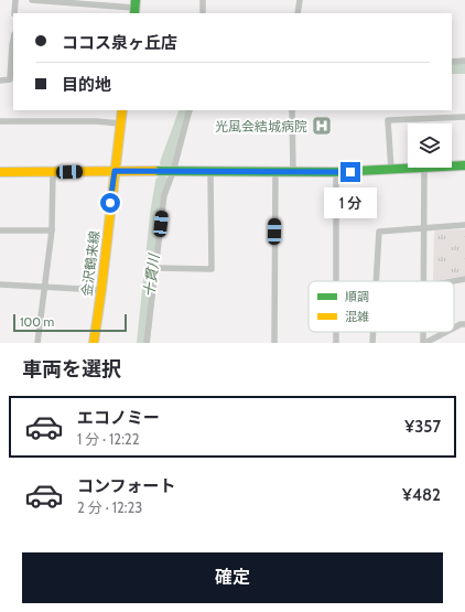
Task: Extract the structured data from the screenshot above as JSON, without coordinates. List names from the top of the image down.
{
  "streets": {
    "street": ["金沢鶴来線"]
  },
  "water": ["十貫川"],
  "places": {
    "hospital": ["光風会結城病院"]
  },
  "legend": ["順調", "混雑"],
  "scale_bar": "100 m",
  "page": {
    "banner": ["ココス泉ヶ丘店", "目的地"],
    "bubble": "1 分",
    "scale": "100 m",
    "heading": "車両を選択",
    "list": [
      {
        "name": "エコノミー",
        "note": "1 分 · 12:22",
        "value": "¥357"
      },
      {
        "name": "コンフォート",
        "note": "2 分 · 12:23",
        "value": "¥482"
      }
    ],
    "buttons": "確定"
  }
}
